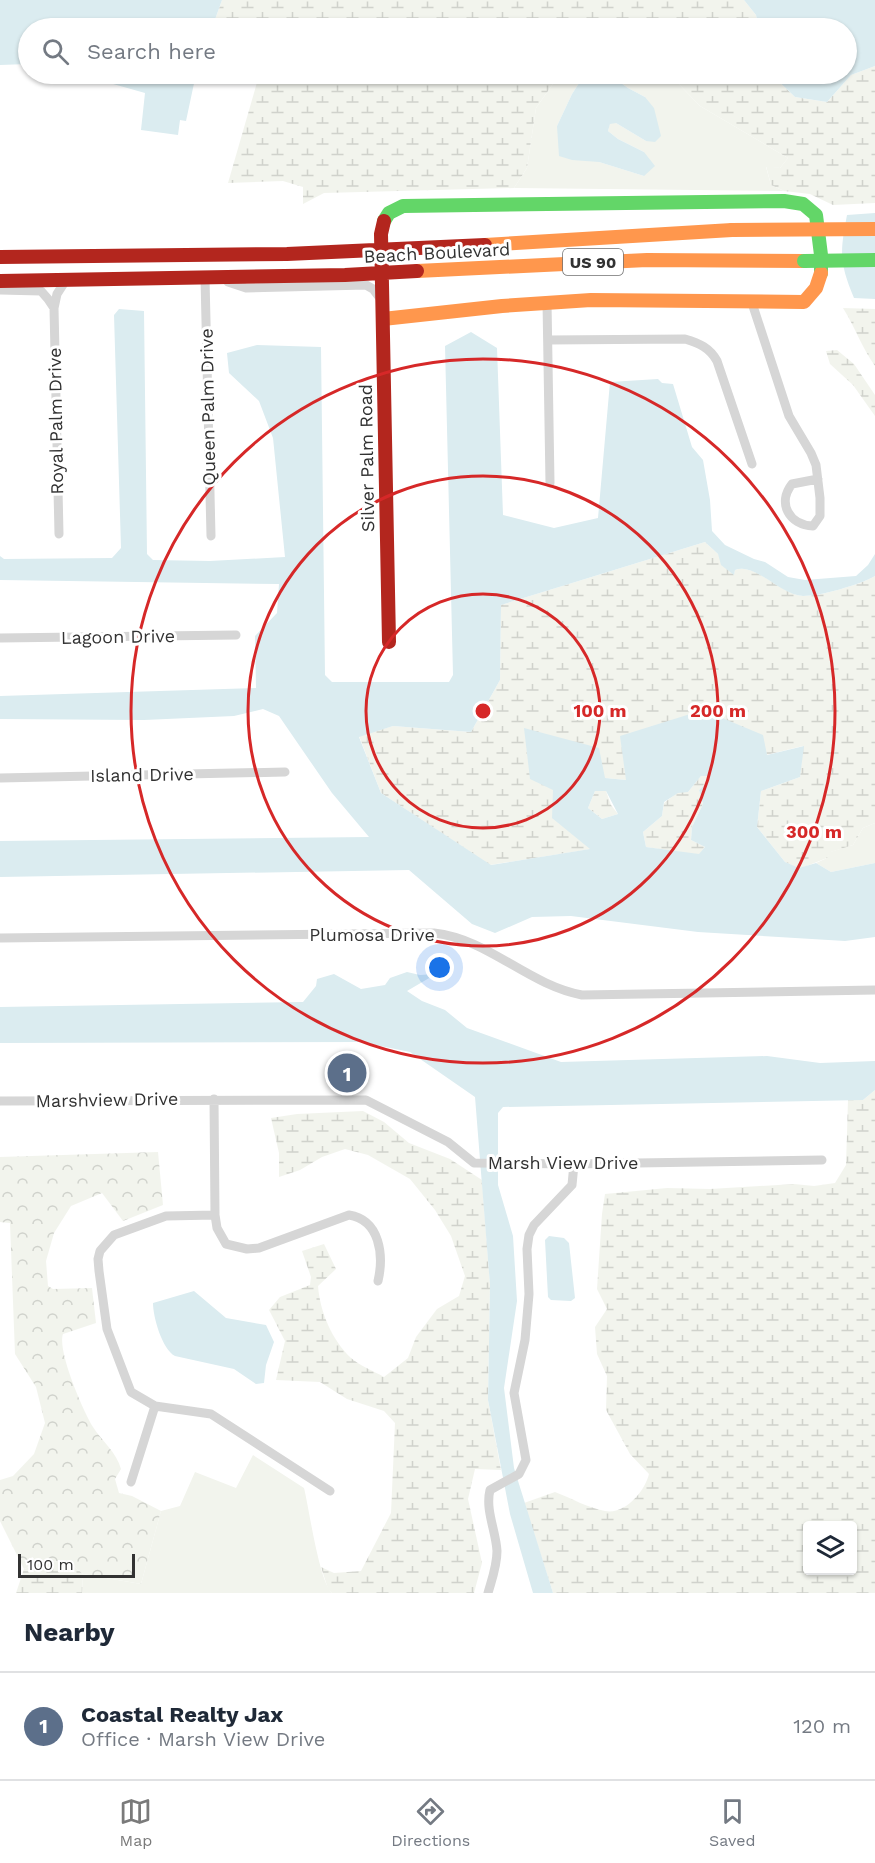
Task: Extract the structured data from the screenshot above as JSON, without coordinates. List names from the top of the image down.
{
  "streets": {
    "main road": ["Beach Boulevard", "US 90", "Silver Palm Road"],
    "street": [
      "Queen Palm Drive",
      "Royal Palm Drive",
      "Lagoon Drive",
      "Island Drive",
      "Plumosa Drive",
      "Marshview Drive",
      "Marsh View Drive"
    ]
  },
  "crossings": [
    ["Beach Boulevard", "Queen Palm Drive"],
    ["Beach Boulevard", "Royal Palm Drive"],
    ["Beach Boulevard", "Silver Palm Road"],
    ["US 90", "Silver Palm Road"],
    ["Marshview Drive", "Marsh View Drive"]
  ],
  "scale_bar": "100 m",
  "page": {
    "search": "Search here",
    "pins": "1",
    "scale": "100 m",
    "heading": "Nearby",
    "list": [
      {
        "mark": "1",
        "name": "Coastal Realty Jax",
        "note": "Office · Marsh View Drive",
        "value": "120 m"
      }
    ],
    "nav": ["Map", "Directions", "Saved"]
  },
  "rings": ["100 m", "200 m", "300 m"]
}
